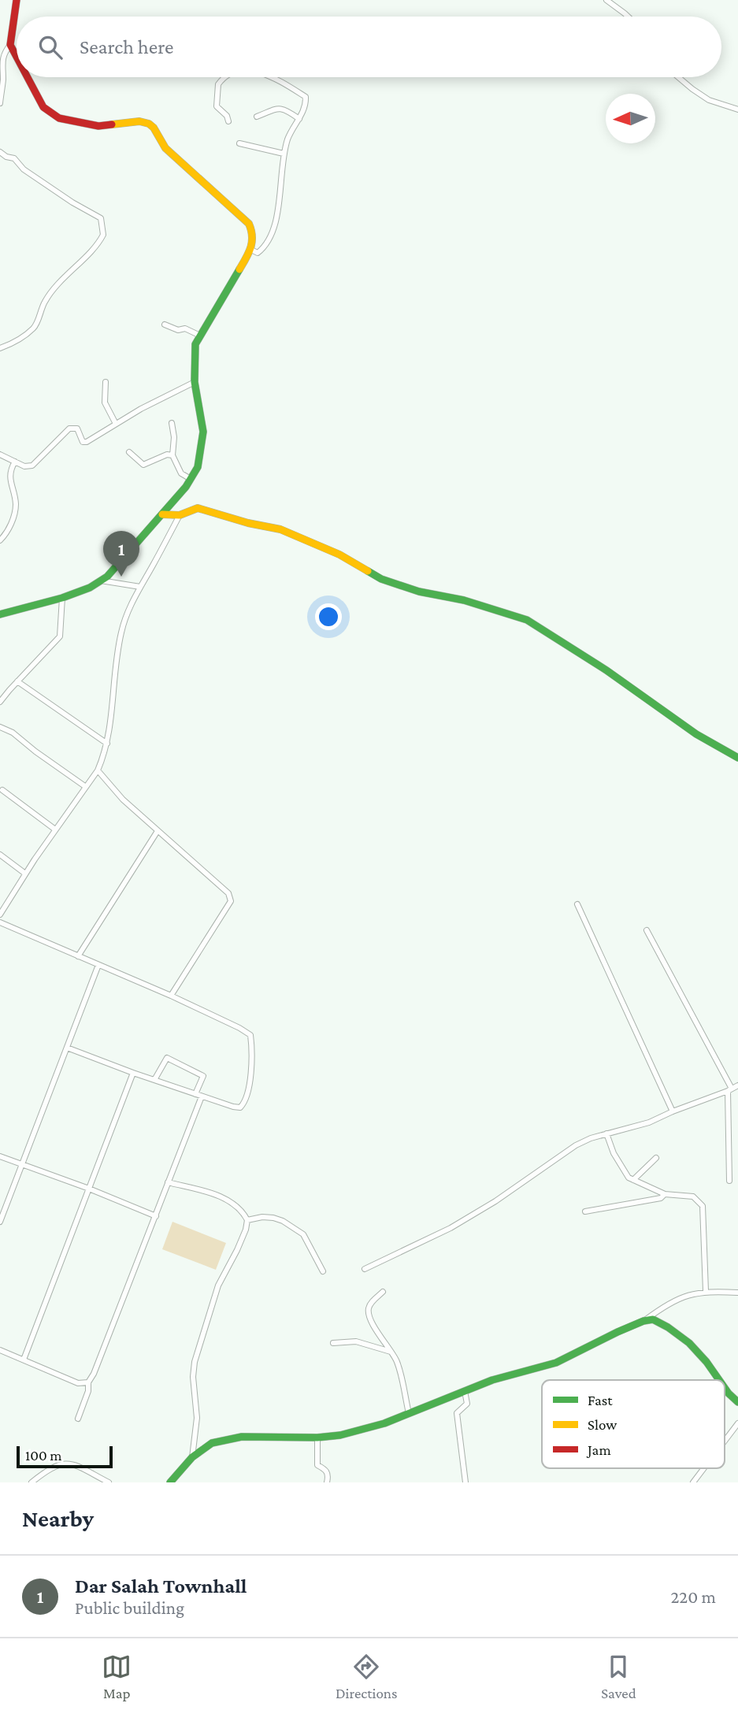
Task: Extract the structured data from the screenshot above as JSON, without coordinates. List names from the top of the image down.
{
  "legend": ["Fast", "Slow", "Jam"],
  "scale_bar": "100 m",
  "north": "left",
  "page": {
    "search": "Search here",
    "pins": "1",
    "scale": "100 m",
    "heading": "Nearby",
    "list": [
      {
        "mark": "1",
        "name": "Dar Salah Townhall",
        "note": "Public building",
        "value": "220 m"
      }
    ],
    "nav": ["Map", "Directions", "Saved"]
  }
}
